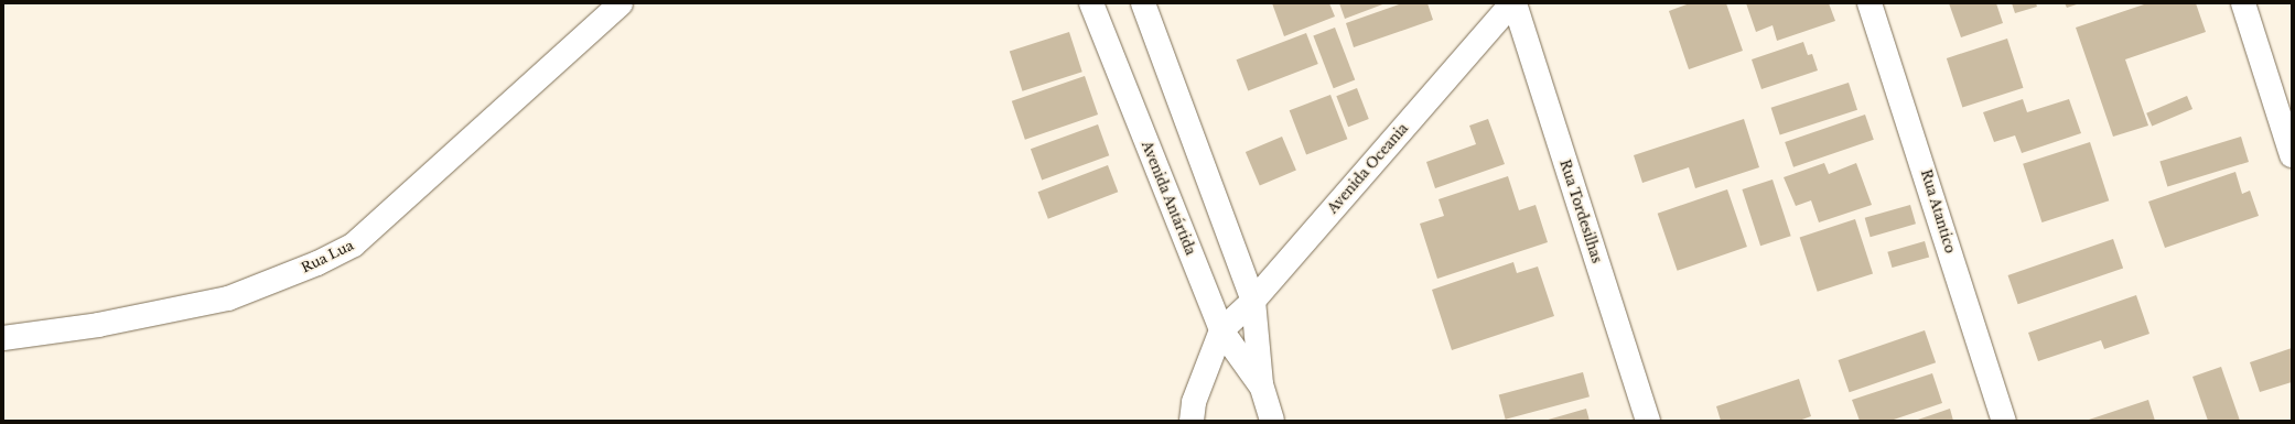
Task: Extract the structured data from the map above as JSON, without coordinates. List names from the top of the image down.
{
  "streets": {
    "street": [
      "Avenida Oceania",
      "Avenida Antártida",
      "Rua Tordesilhas",
      "Rua Atantico",
      "Rua Lua"
    ]
  },
  "crossings": [
    ["Avenida Oceania", "Avenida Antártida"],
    ["Avenida Oceania", "Rua Tordesilhas"]
  ]
}
